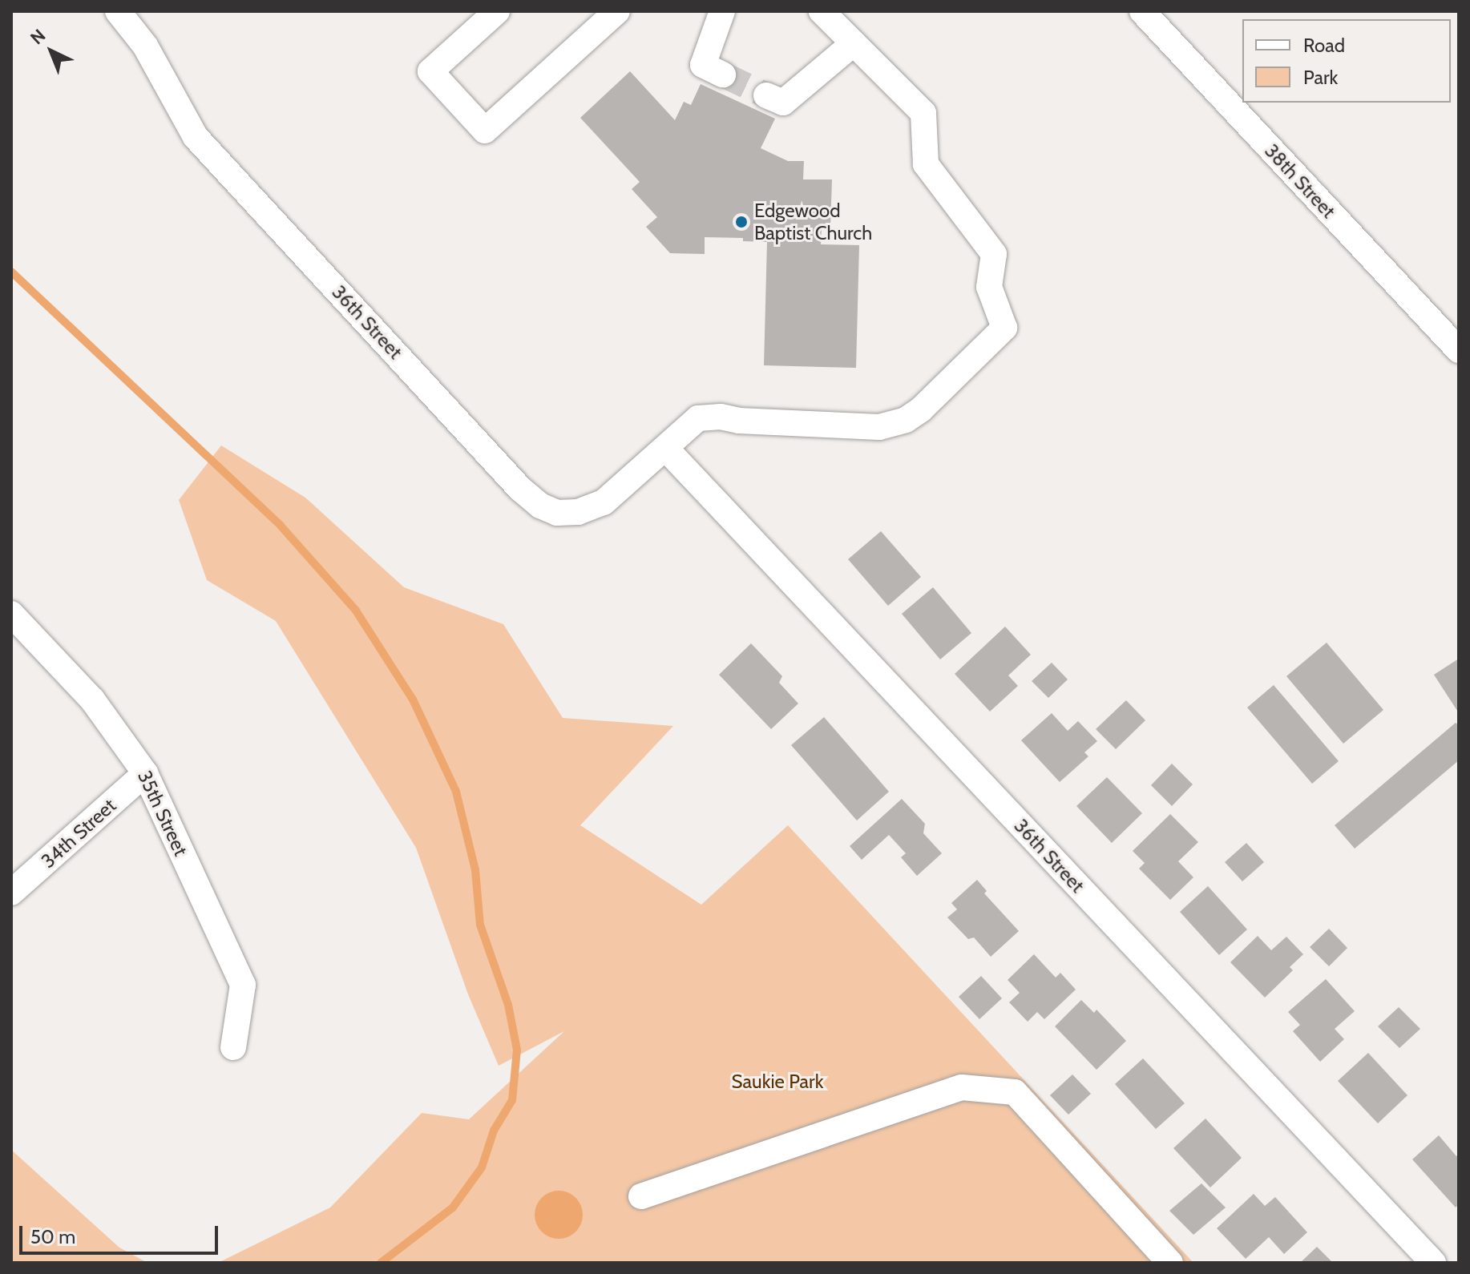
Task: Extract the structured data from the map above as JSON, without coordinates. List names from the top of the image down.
{
  "streets": {
    "street": [
      "38th Street",
      "36th Street",
      "35th Street",
      "34th Street"
    ]
  },
  "crossings": [
    ["35th Street", "34th Street"]
  ],
  "parks": ["Saukie Park"],
  "places": ["Edgewood Baptist Church"],
  "legend": ["Road", "Park"],
  "scale_bar": "50 m",
  "north": "top left"
}
